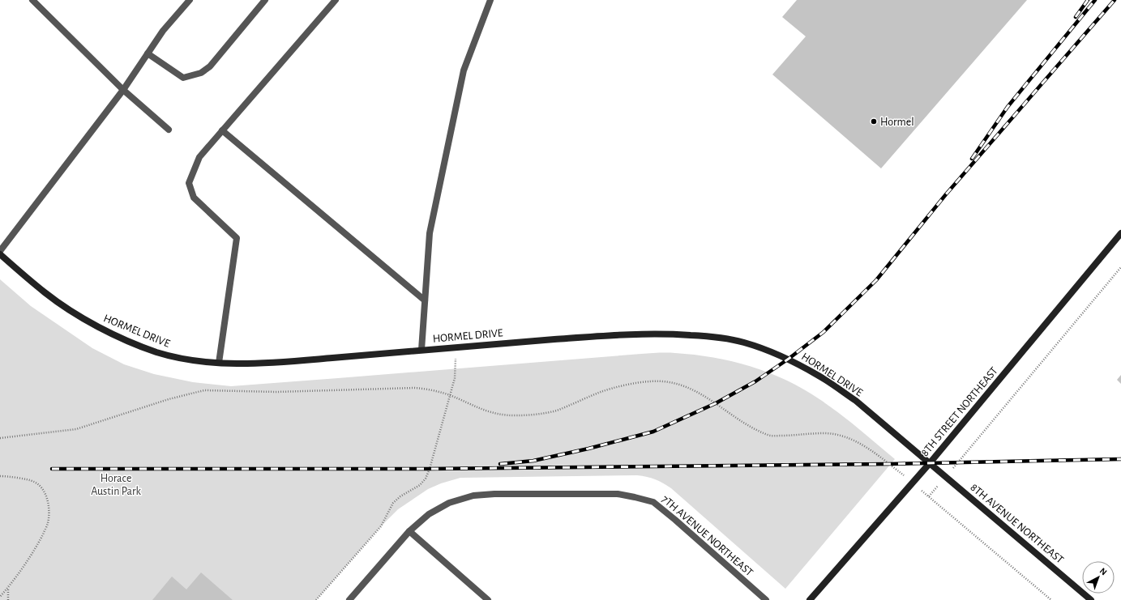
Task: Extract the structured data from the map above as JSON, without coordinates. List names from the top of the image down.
{
  "streets": {
    "street": [
      "HORMEL DRIVE",
      "8TH STREET NORTHEAST",
      "8TH AVENUE NORTHEAST",
      "7TH AVENUE NORTHEAST"
    ]
  },
  "crossings": [
    ["HORMEL DRIVE", "8TH STREET NORTHEAST"],
    ["HORMEL DRIVE", "8TH AVENUE NORTHEAST"],
    ["8TH STREET NORTHEAST", "8TH AVENUE NORTHEAST"]
  ],
  "parks": ["Horace Austin Park"],
  "places": ["Hormel"],
  "north": "top right"
}
